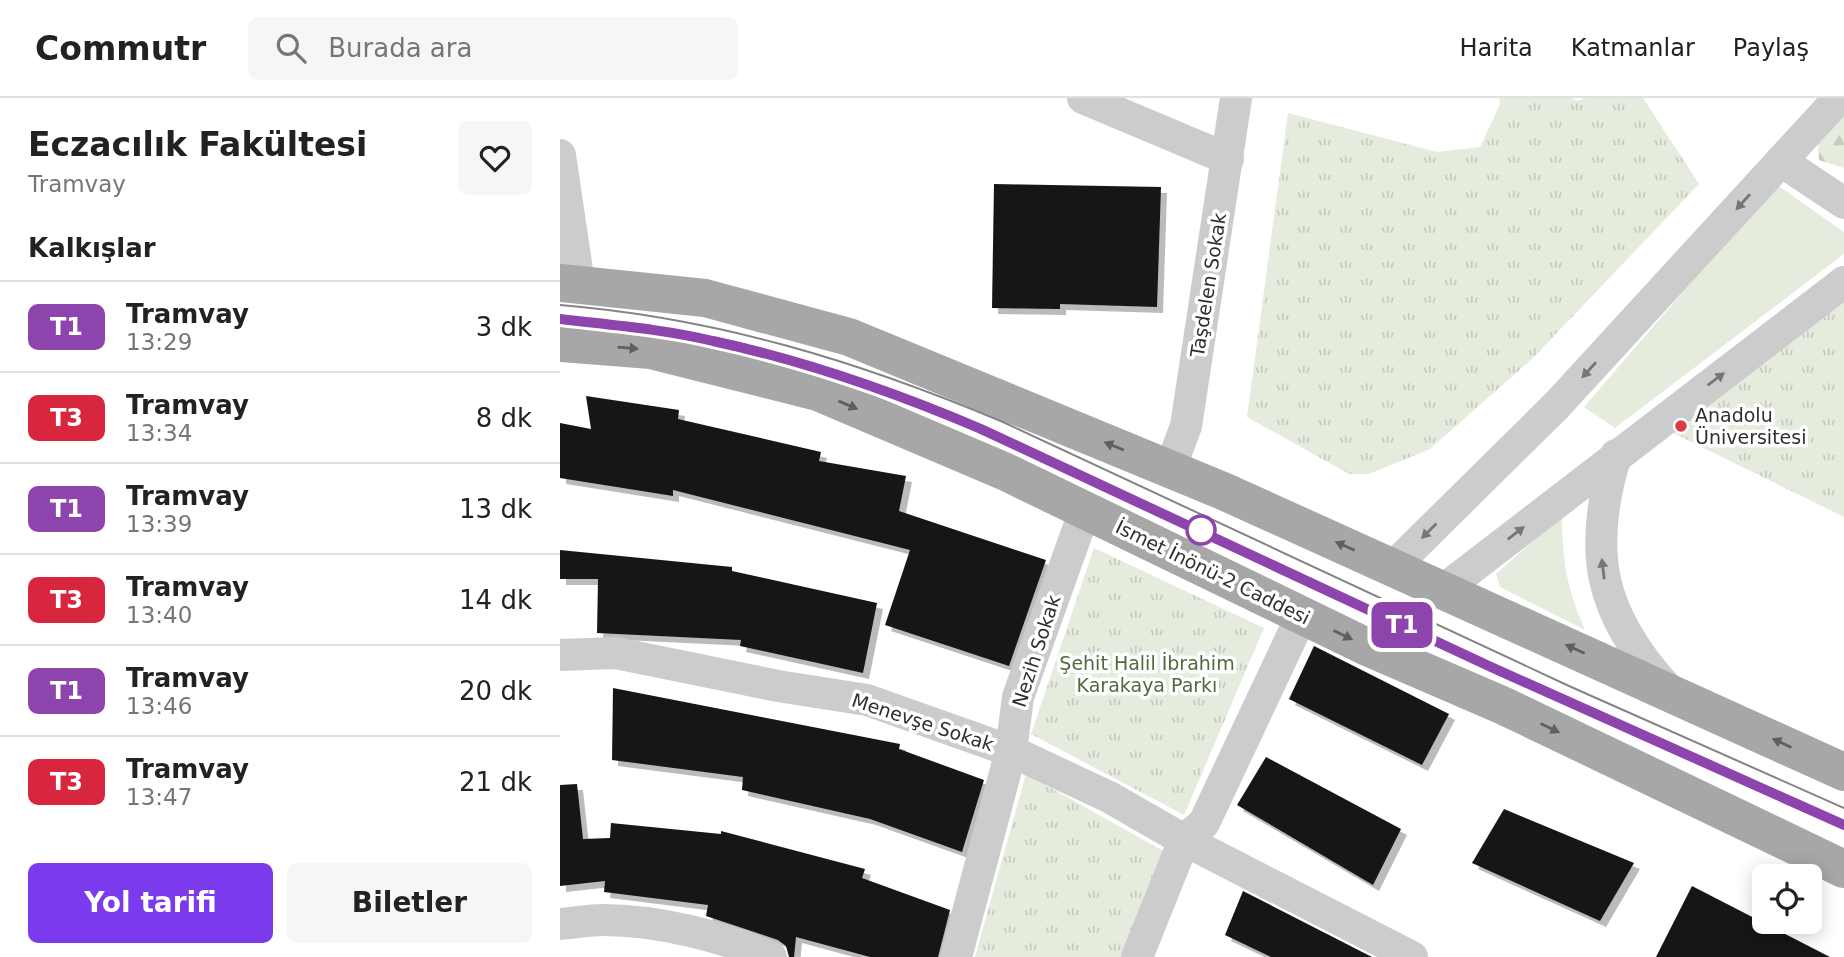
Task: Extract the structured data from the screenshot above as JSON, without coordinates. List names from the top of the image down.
{
  "streets": {
    "main road": ["İsmet İnönü-2 Caddesi"],
    "street": ["Taşdelen Sokak", "Nezih Sokak", "Menevşe Sokak"]
  },
  "crossings": [
    ["İsmet İnönü-2 Caddesi", "Nezih Sokak"],
    ["Nezih Sokak", "Menevşe Sokak"]
  ],
  "parks": ["Şehit Halil İbrahim Karakaya Parkı"],
  "places": ["Anadolu Üniversitesi"],
  "lines": ["tram line T1"],
  "page": {
    "header": "Commutr",
    "search": "Burada ara",
    "nav": ["Harita", "Katmanlar", "Paylaş"],
    "heading": [
      ["Eczacılık Fakültesi", "Tramvay"],
      "Kalkışlar"
    ],
    "on_map": "T1",
    "list": [
      {
        "mark": "T1",
        "name": "Tramvay",
        "note": "13:29",
        "value": "3 dk"
      },
      {
        "mark": "T3",
        "name": "Tramvay",
        "note": "13:34",
        "value": "8 dk"
      },
      {
        "mark": "T1",
        "name": "Tramvay",
        "note": "13:39",
        "value": "13 dk"
      },
      {
        "mark": "T3",
        "name": "Tramvay",
        "note": "13:40",
        "value": "14 dk"
      },
      {
        "mark": "T1",
        "name": "Tramvay",
        "note": "13:46",
        "value": "20 dk"
      },
      {
        "mark": "T3",
        "name": "Tramvay",
        "note": "13:47",
        "value": "21 dk"
      }
    ],
    "buttons": ["Yol tarifi", "Biletler"]
  }
}
